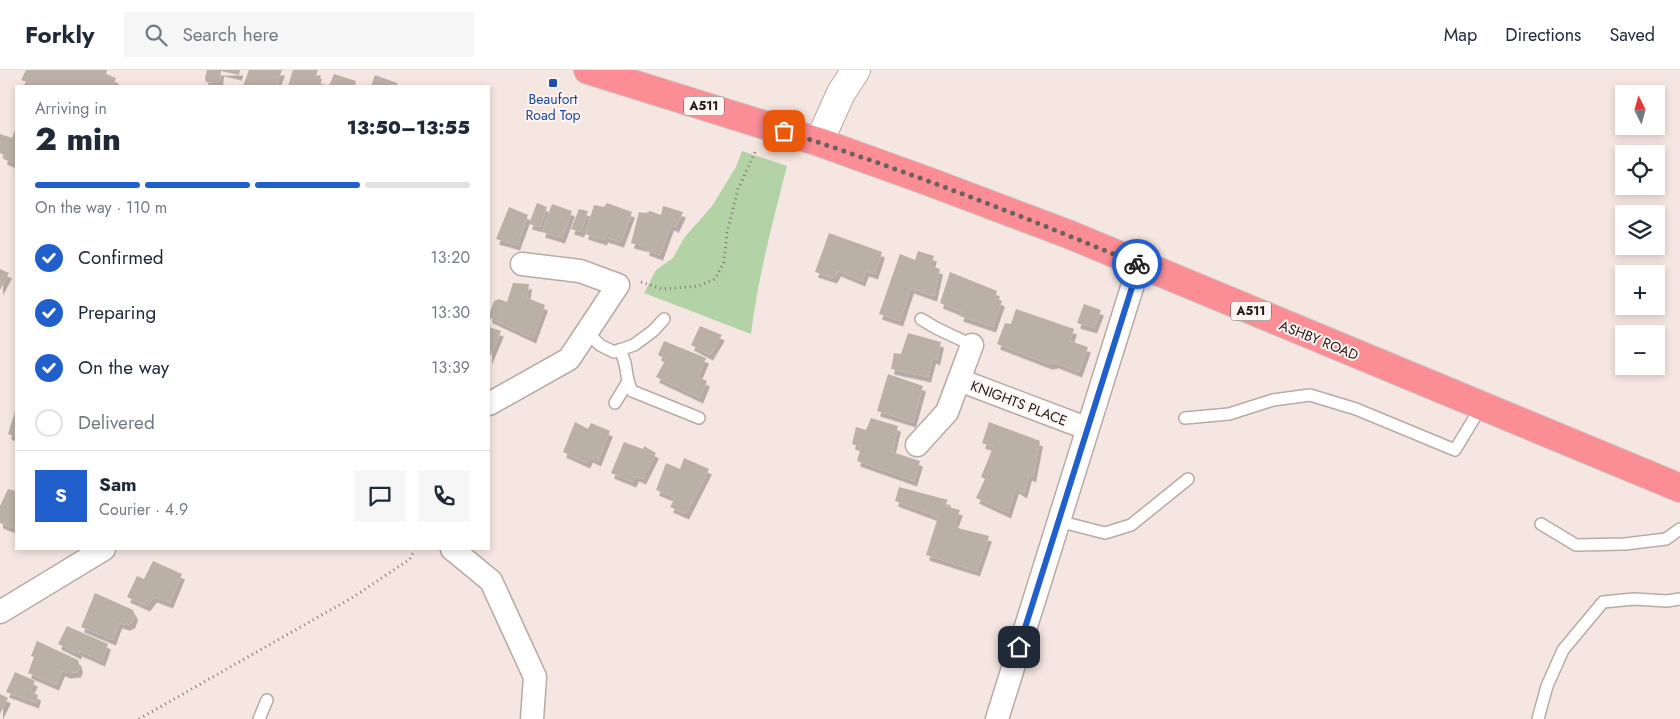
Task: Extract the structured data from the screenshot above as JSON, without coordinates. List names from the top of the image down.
{
  "streets": {
    "highway": ["A511", "ASHBY ROAD"],
    "street": ["KNIGHTS PLACE"]
  },
  "places": {
    "transit": ["Beaufort Road Top"]
  },
  "north": "top",
  "page": {
    "header": "Forkly",
    "search": "Search here",
    "nav": ["Map", "Directions", "Saved"],
    "map_buttons": ["+", "−"],
    "heading": ["2 min", "Arriving in", "13:50–13:55"],
    "panel": ["Sam", "Courier · 4.9"],
    "bar": "On the way · 110 m",
    "list": [
      ["Confirmed", "13:20"],
      ["Preparing", "13:30"],
      ["On the way", "13:39"],
      "Delivered"
    ],
    "round": "S"
  }
}
